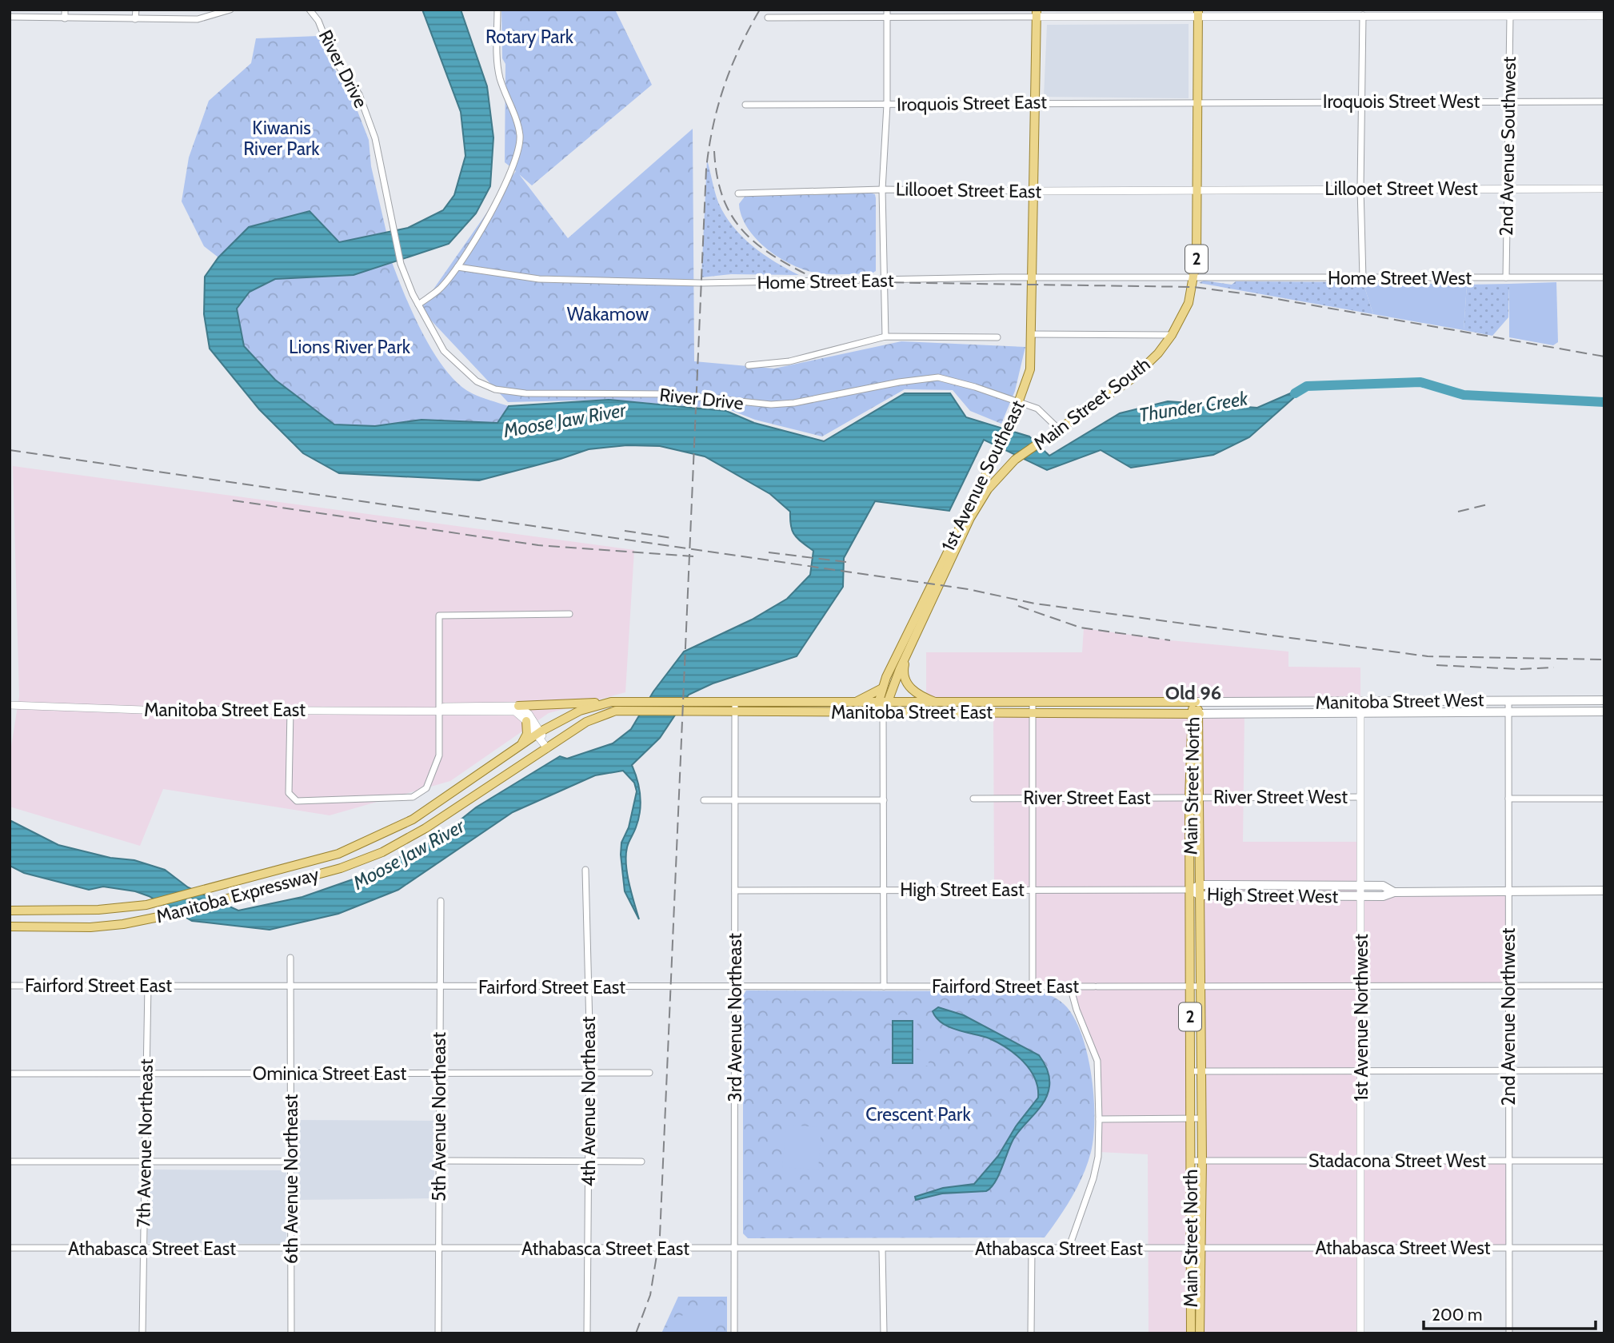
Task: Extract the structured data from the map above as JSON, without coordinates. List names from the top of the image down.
{
  "streets": {
    "main road": [
      "2",
      "Main Street South",
      "1st Avenue Southeast",
      "Manitoba Street West",
      "Manitoba Street East",
      "Main Street North",
      "Manitoba Expressway",
      "High Street West"
    ],
    "street": [
      "River Drive",
      "Iroquois Street West",
      "Iroquois Street East",
      "2nd Avenue Southwest",
      "Lillooet Street West",
      "Lillooet Street East",
      "Home Street West",
      "Home Street East",
      "River Street West",
      "River Street East",
      "High Street East",
      "Fairford Street East",
      "2nd Avenue Northwest",
      "3rd Avenue Northeast",
      "1st Avenue Northwest",
      "Ominica Street East",
      "4th Avenue Northeast",
      "5th Avenue Northeast",
      "7th Avenue Northeast",
      "Stadacona Street West",
      "6th Avenue Northeast",
      "Athabasca Street West",
      "Athabasca Street East"
    ]
  },
  "crossings": [
    ["River Drive", "Main Street South"],
    ["River Drive", "1st Avenue Southeast"],
    ["Iroquois Street West", "Iroquois Street East"],
    ["Iroquois Street West", "2nd Avenue Southwest"],
    ["Iroquois Street West", "Main Street South"],
    ["Iroquois Street East", "Main Street South"],
    ["Iroquois Street East", "1st Avenue Southeast"],
    ["2nd Avenue Southwest", "Lillooet Street West"],
    ["2nd Avenue Southwest", "Home Street West"],
    ["Lillooet Street West", "Lillooet Street East"],
    ["Lillooet Street West", "Main Street South"],
    ["Lillooet Street East", "Main Street South"],
    ["Lillooet Street East", "1st Avenue Southeast"],
    ["Home Street West", "Home Street East"],
    ["Home Street West", "Main Street South"],
    ["Home Street East", "Main Street South"],
    ["Home Street East", "1st Avenue Southeast"],
    ["Main Street South", "1st Avenue Southeast"],
    ["1st Avenue Southeast", "Manitoba Street East"],
    ["Manitoba Street West", "Manitoba Street East"],
    ["Manitoba Street West", "Main Street North"],
    ["Manitoba Street West", "2nd Avenue Northwest"],
    ["Manitoba Street West", "1st Avenue Northwest"],
    ["Manitoba Street East", "Main Street North"],
    ["Manitoba Street East", "Manitoba Expressway"],
    ["Manitoba Street East", "3rd Avenue Northeast"],
    ["Main Street North", "River Street West"],
    ["Main Street North", "River Street East"],
    ["Main Street North", "High Street East"],
    ["Main Street North", "High Street West"],
    ["Main Street North", "Fairford Street East"],
    ["Main Street North", "Stadacona Street West"],
    ["Main Street North", "Athabasca Street West"],
    ["Main Street North", "Athabasca Street East"],
    ["River Street West", "River Street East"],
    ["River Street West", "1st Avenue Northwest"],
    ["High Street East", "High Street West"],
    ["High Street East", "3rd Avenue Northeast"],
    ["High Street West", "2nd Avenue Northwest"],
    ["High Street West", "1st Avenue Northwest"],
    ["Fairford Street East", "2nd Avenue Northwest"],
    ["Fairford Street East", "3rd Avenue Northeast"],
    ["Fairford Street East", "1st Avenue Northwest"],
    ["Fairford Street East", "4th Avenue Northeast"],
    ["Fairford Street East", "5th Avenue Northeast"],
    ["Fairford Street East", "7th Avenue Northeast"],
    ["Fairford Street East", "6th Avenue Northeast"],
    ["2nd Avenue Northwest", "Stadacona Street West"],
    ["2nd Avenue Northwest", "Athabasca Street West"],
    ["3rd Avenue Northeast", "Athabasca Street East"],
    ["1st Avenue Northwest", "Stadacona Street West"],
    ["1st Avenue Northwest", "Athabasca Street West"],
    ["Ominica Street East", "4th Avenue Northeast"],
    ["Ominica Street East", "5th Avenue Northeast"],
    ["Ominica Street East", "7th Avenue Northeast"],
    ["Ominica Street East", "6th Avenue Northeast"],
    ["4th Avenue Northeast", "Athabasca Street East"],
    ["5th Avenue Northeast", "Athabasca Street East"],
    ["7th Avenue Northeast", "Athabasca Street East"],
    ["6th Avenue Northeast", "Athabasca Street East"],
    ["Athabasca Street West", "Athabasca Street East"]
  ],
  "districts": ["Old 96"],
  "water": ["Thunder Creek", "Moose Jaw River"],
  "parks": [
    "Rotary Park",
    "Kiwanis River Park",
    "Wakamow",
    "Lions River Park",
    "Crescent Park"
  ],
  "scale_bar": "200 m"
}
